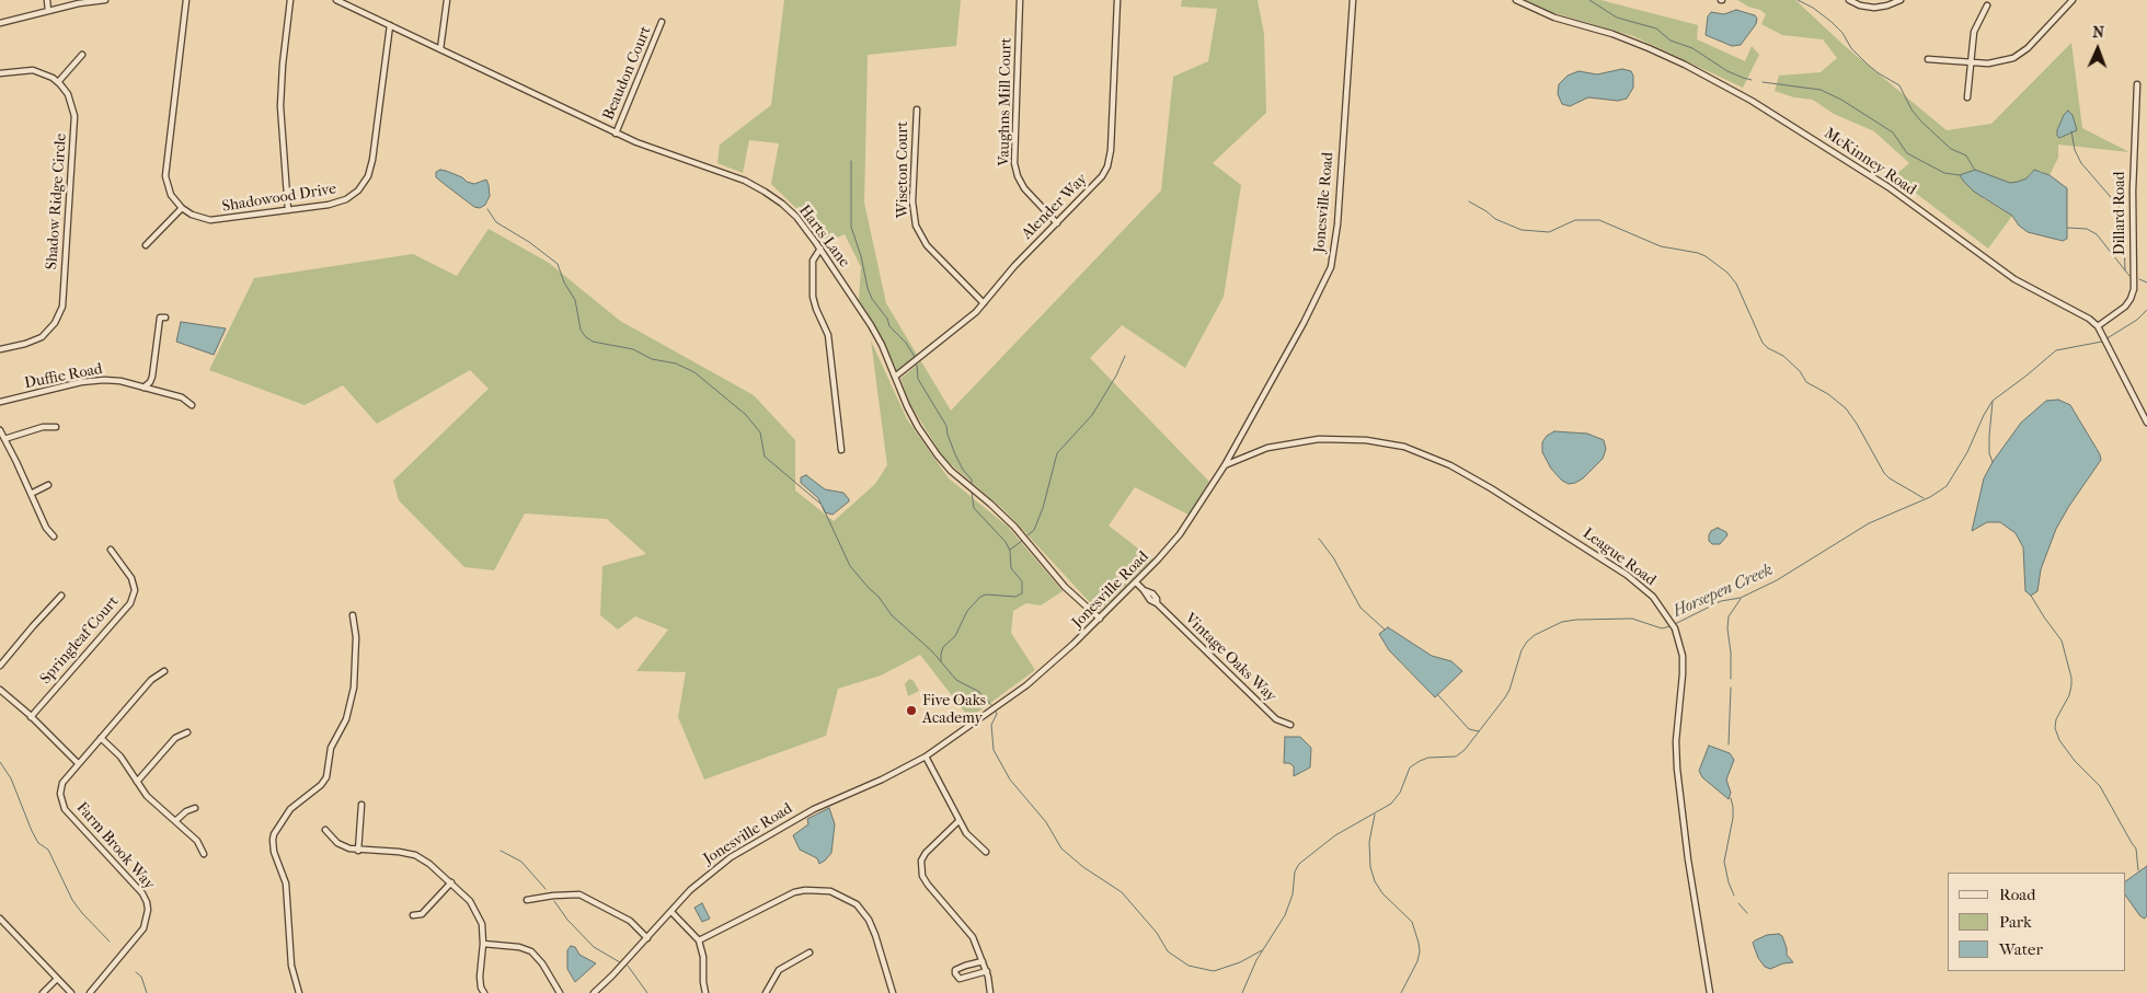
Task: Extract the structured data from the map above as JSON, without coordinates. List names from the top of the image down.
{
  "streets": {
    "street": [
      "Beaudon Court",
      "Vaughns Mill Court",
      "McKinney Road",
      "Wiseton Court",
      "Shadowood Drive",
      "Shadow Ridge Circle",
      "Jonesville Road",
      "Alender Way",
      "Dillard Road",
      "Harts Lane",
      "Duffie Road",
      "League Road",
      "Springleaf Court",
      "Vintage Oaks Way",
      "Farm Brook Way"
    ]
  },
  "crossings": [
    ["Beaudon Court", "Harts Lane"],
    ["Vaughns Mill Court", "Alender Way"],
    ["McKinney Road", "Dillard Road"],
    ["Wiseton Court", "Alender Way"],
    ["Shadowood Drive", "Harts Lane"],
    ["Jonesville Road", "Harts Lane"],
    ["Jonesville Road", "League Road"],
    ["Jonesville Road", "Vintage Oaks Way"],
    ["Alender Way", "Harts Lane"]
  ],
  "water": ["Horsepen Creek"],
  "places": ["Five Oaks Academy"],
  "legend": ["Road", "Park", "Water"],
  "north": "top"
}
